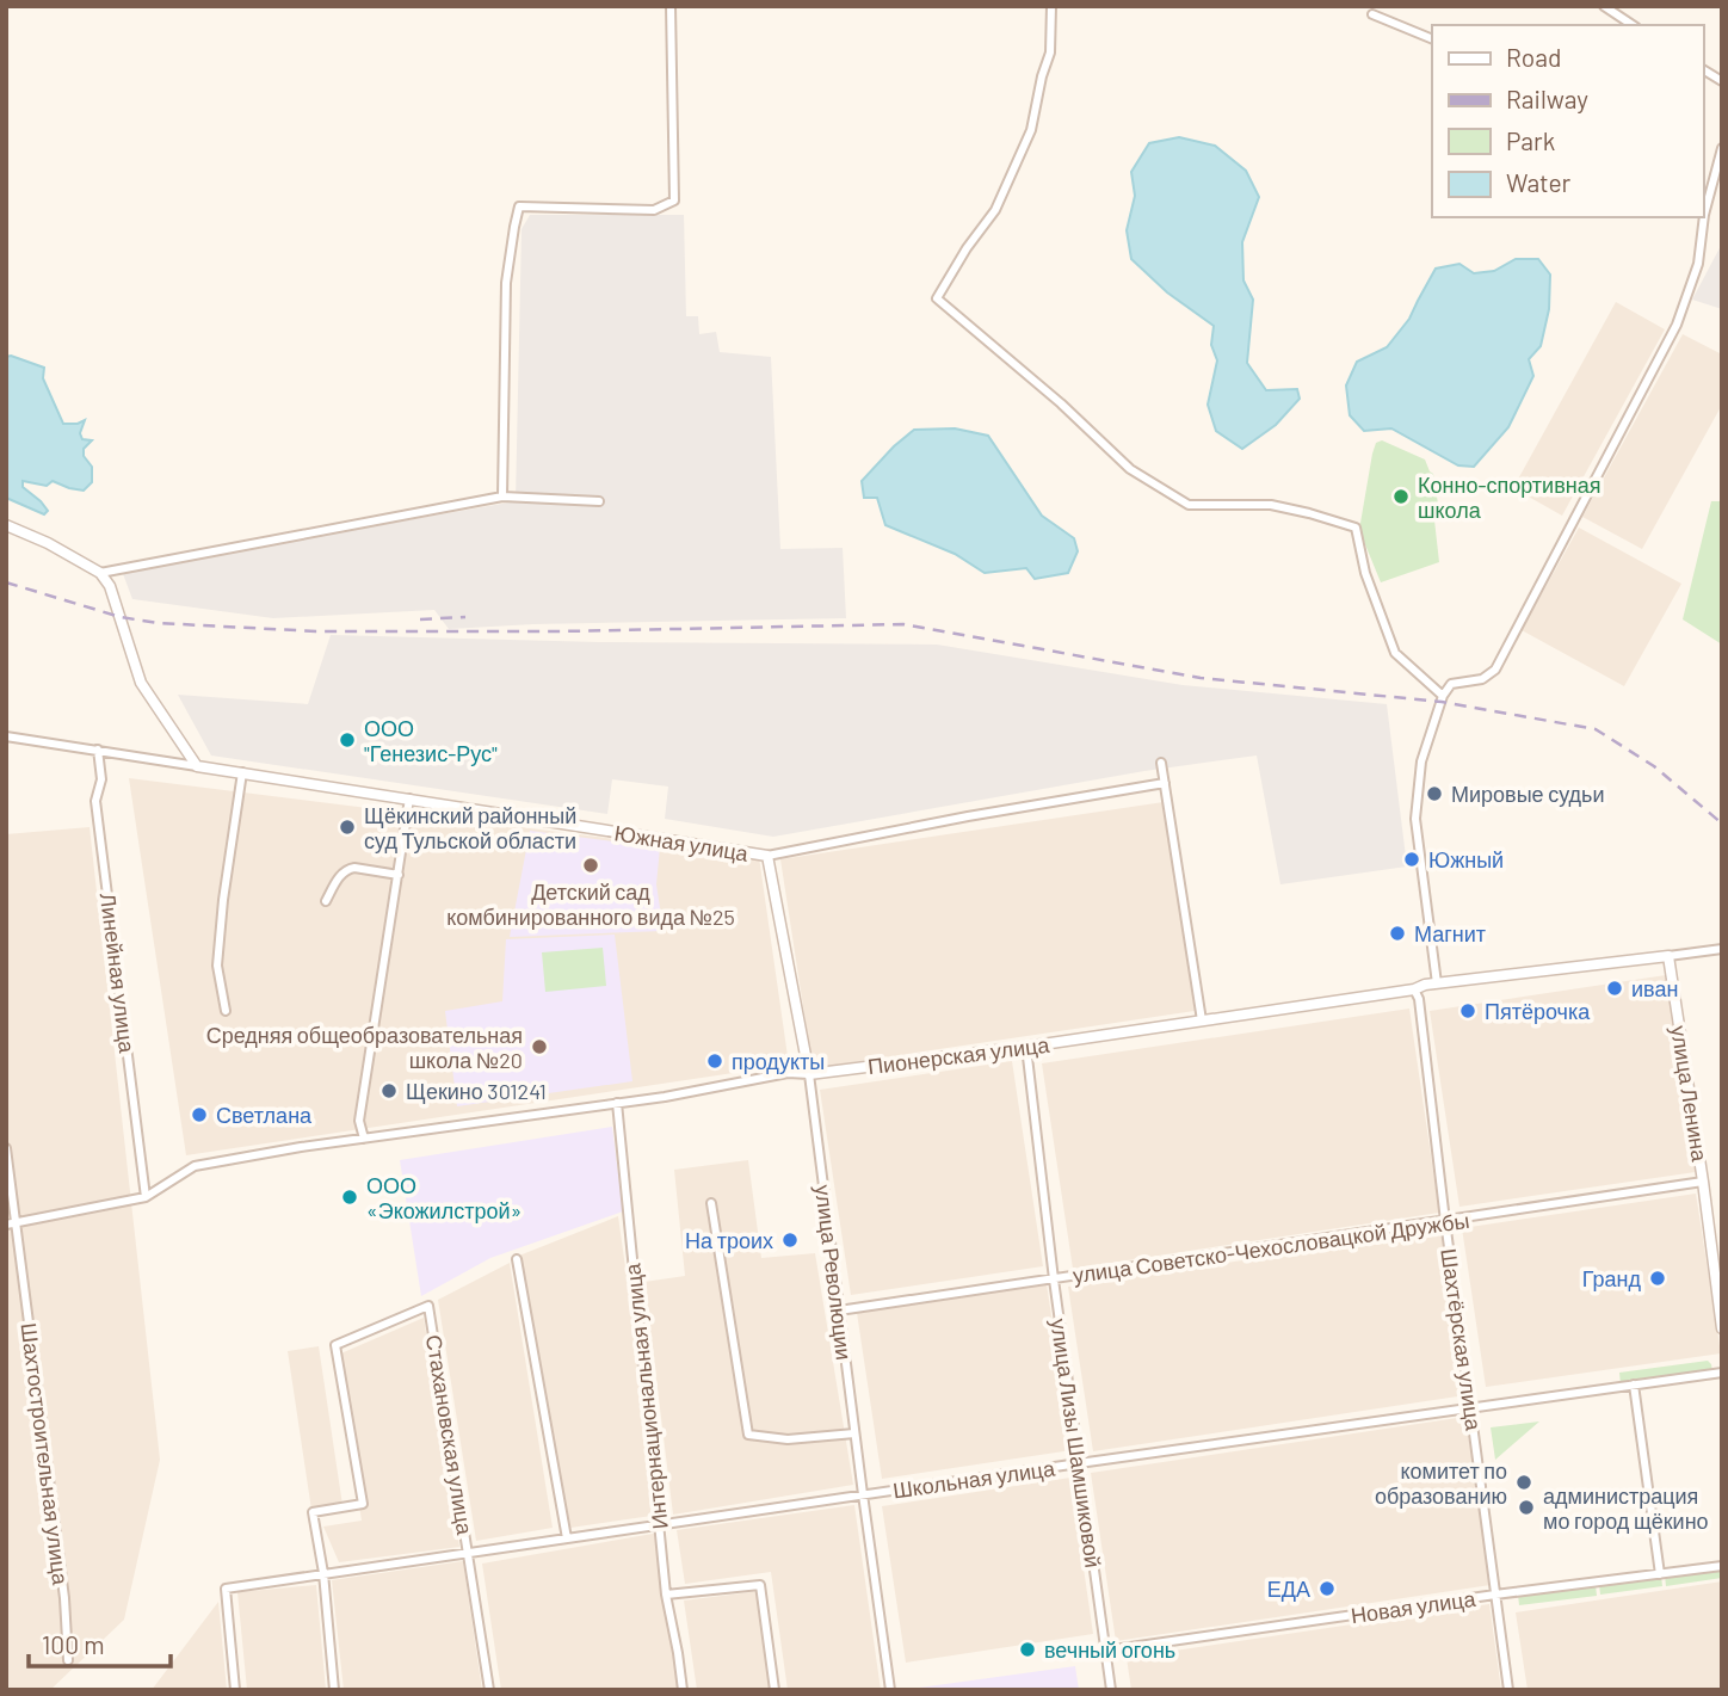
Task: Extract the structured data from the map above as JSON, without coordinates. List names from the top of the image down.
{
  "streets": {
    "street": [
      "Южная улица",
      "Линейная улица",
      "Пионерская улица",
      "улица Ленина",
      "улица Советско-Чехословацкой Дружбы",
      "улица Революции",
      "Шахтёрская улица",
      "Интернациональная улица",
      "Стахановская улица",
      "улица Лизы Шамшиковой",
      "Шахтостроительная улица",
      "Школьная улица",
      "Новая улица"
    ]
  },
  "crossings": [
    ["Южная улица", "улица Революции"],
    ["Линейная улица", "Пионерская улица"],
    ["Пионерская улица", "улица Ленина"],
    ["Пионерская улица", "улица Революции"],
    ["Пионерская улица", "Шахтёрская улица"],
    ["Пионерская улица", "Интернациональная улица"],
    ["Пионерская улица", "улица Лизы Шамшиковой"],
    ["улица Ленина", "улица Советско-Чехословацкой Дружбы"],
    ["улица Советско-Чехословацкой Дружбы", "улица Революции"],
    ["улица Советско-Чехословацкой Дружбы", "Шахтёрская улица"],
    ["улица Советско-Чехословацкой Дружбы", "улица Лизы Шамшиковой"],
    ["улица Революции", "Школьная улица"],
    ["Шахтёрская улица", "Школьная улица"],
    ["Шахтёрская улица", "Новая улица"],
    ["Интернациональная улица", "Школьная улица"],
    ["Стахановская улица", "Школьная улица"],
    ["улица Лизы Шамшиковой", "Школьная улица"],
    ["улица Лизы Шамшиковой", "Новая улица"]
  ],
  "places": [
    "Конно-спортивная школа",
    "ООО \"Генезис-Рус\"",
    "Мировые судьи",
    "Щёкинский районный суд Тульской области",
    "Южный",
    "Детский сад комбинированного вида №25",
    "Магнит",
    "иван",
    "Пятёрочка",
    "Средняя общеобразовательная школа №20",
    "продукты",
    "Щекино 301241",
    "Светлана",
    "ООО «Экожилстрой»",
    "На троих",
    "Гранд",
    "комитет по образованию",
    "администрация мо город щёкино",
    "ЕДА",
    "вечный огонь"
  ],
  "legend": [
    "Road",
    "Railway",
    "Park",
    "Water"
  ],
  "scale_bar": "100 m"
}
